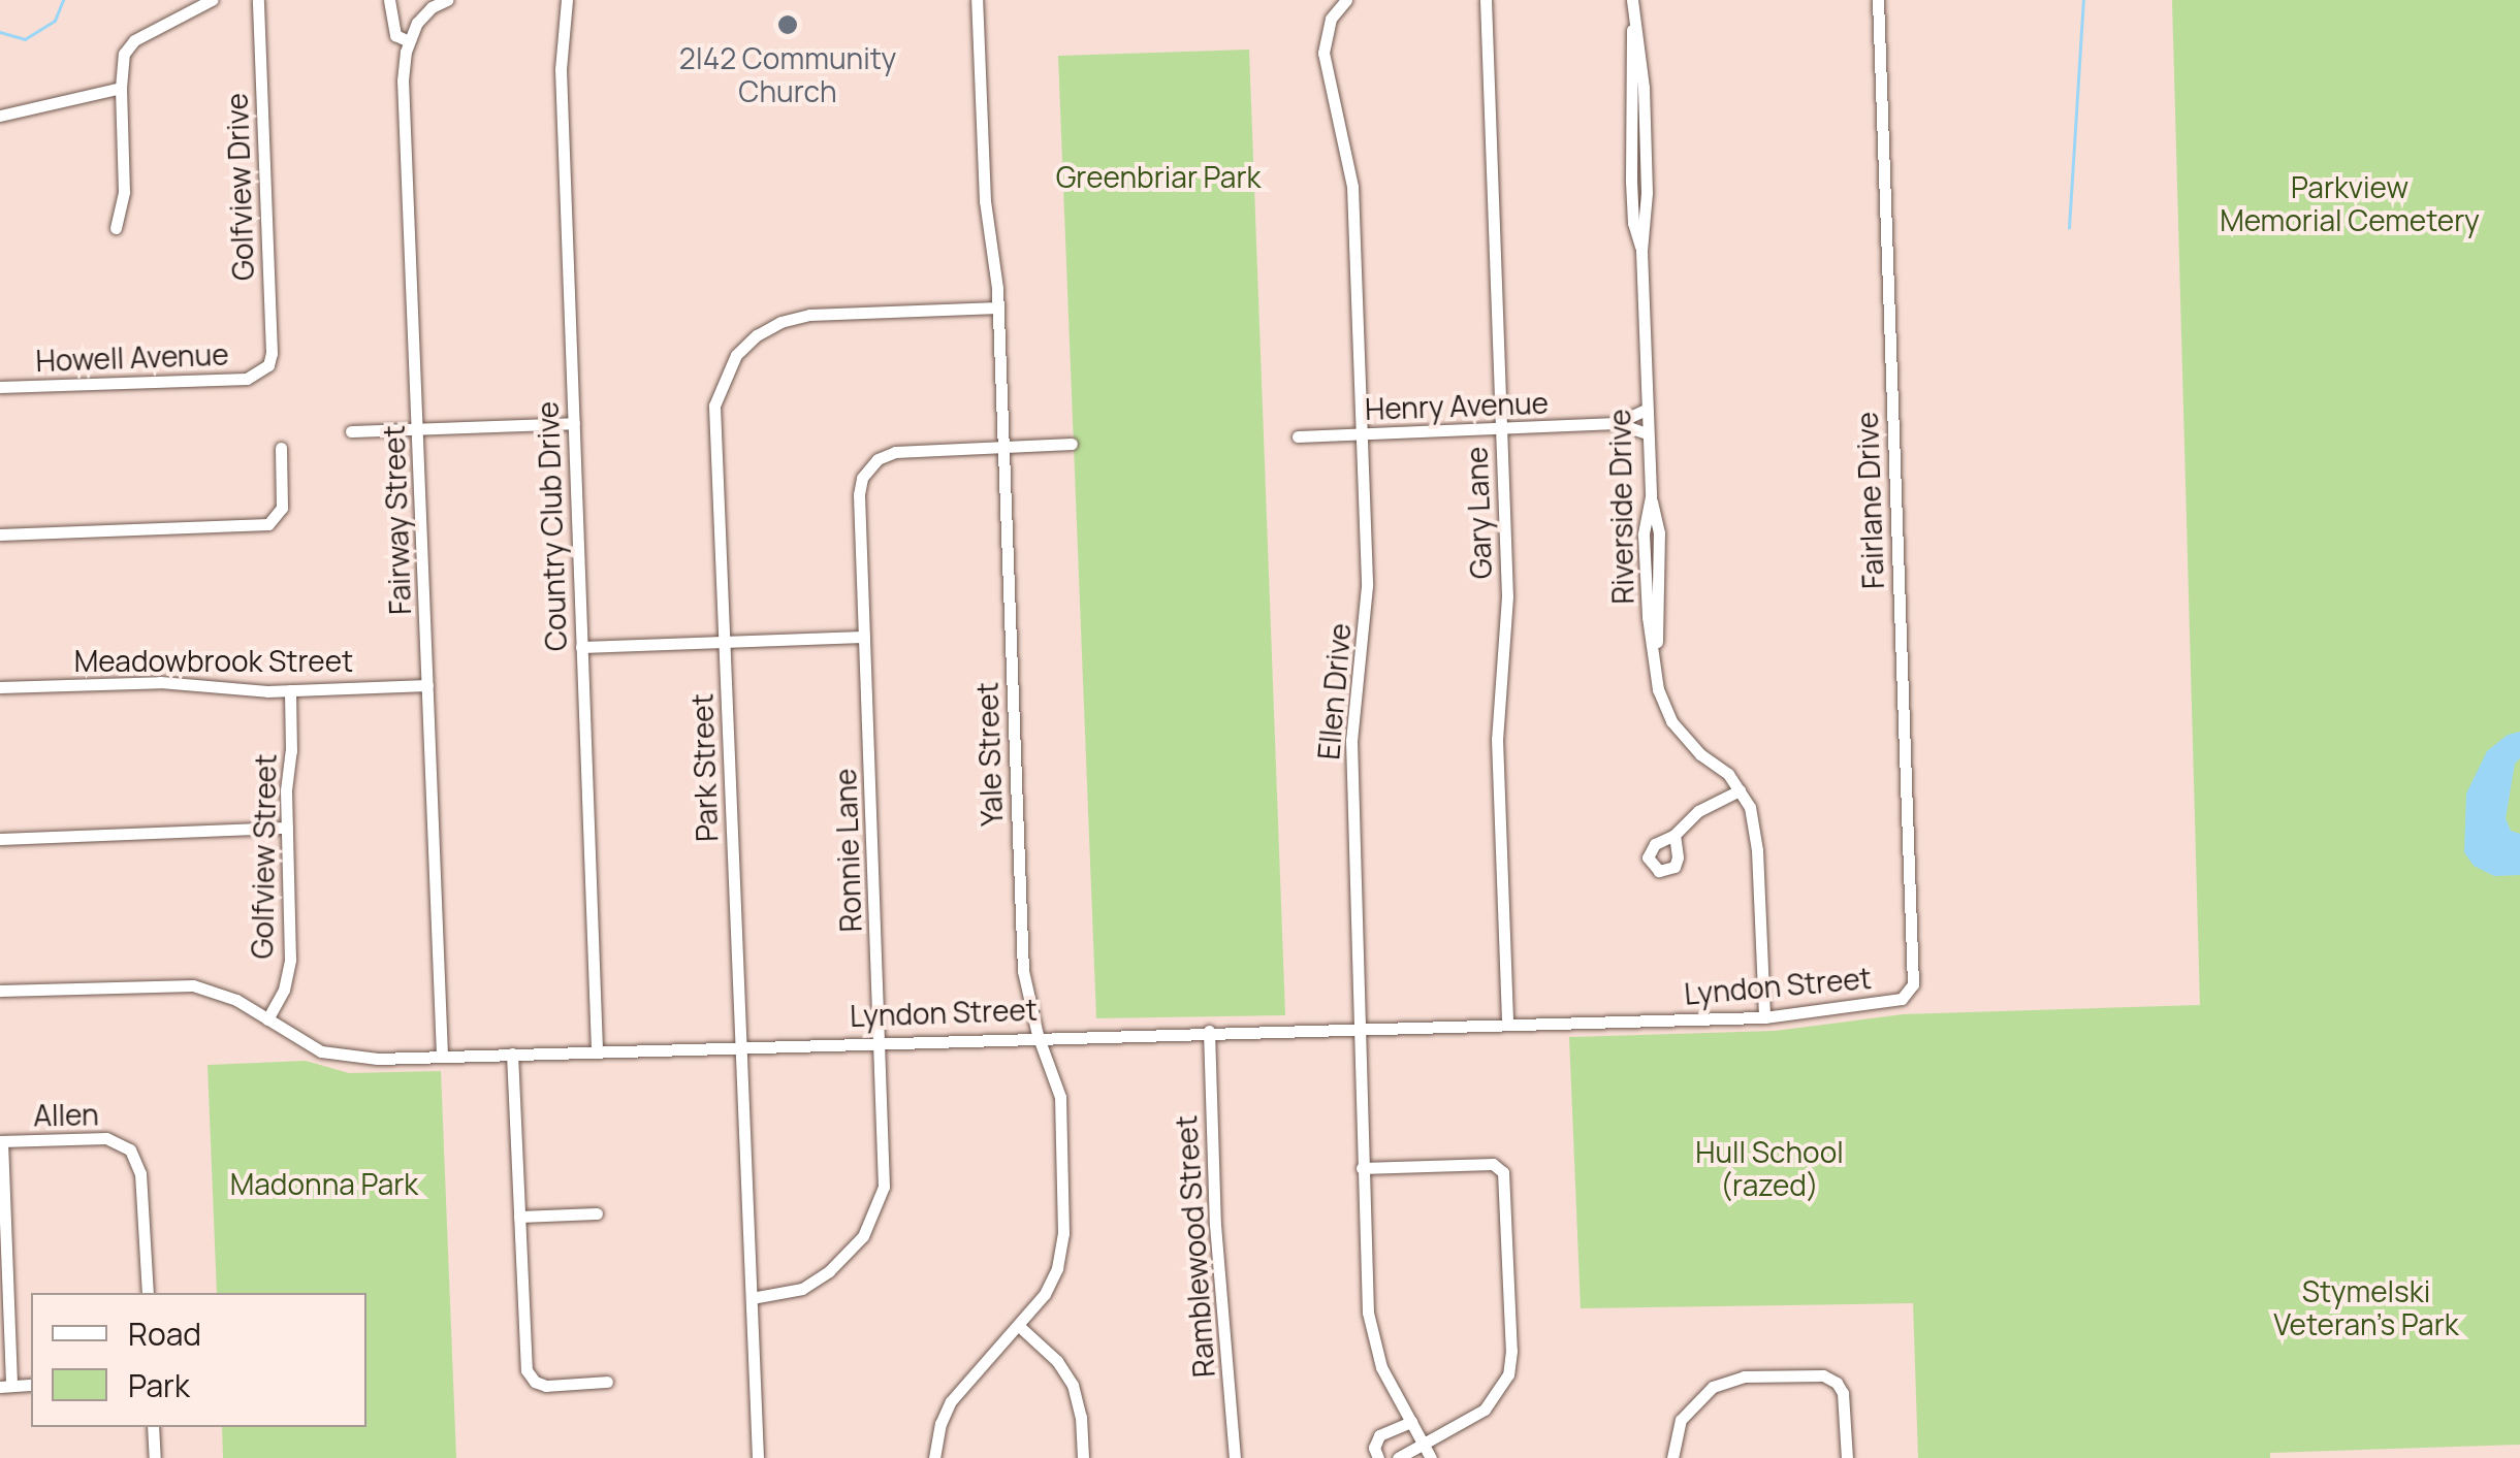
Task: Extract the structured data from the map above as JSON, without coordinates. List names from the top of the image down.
{
  "streets": {
    "street": [
      "Golfview Drive",
      "Howell Avenue",
      "Henry Avenue",
      "Fairlane Drive",
      "Riverside Drive",
      "Gary Lane",
      "Fairway Street",
      "Country Club Drive",
      "Meadowbrook Street",
      "Ellen Drive",
      "Yale Street",
      "Park Street",
      "Ronnie Lane",
      "Golfview Street",
      "Lyndon Street",
      "Allen",
      "Ramblewood Street"
    ]
  },
  "crossings": [
    ["Golfview Drive", "Howell Avenue"],
    ["Henry Avenue", "Riverside Drive"],
    ["Henry Avenue", "Gary Lane"],
    ["Henry Avenue", "Ellen Drive"],
    ["Fairlane Drive", "Lyndon Street"],
    ["Riverside Drive", "Lyndon Street"],
    ["Gary Lane", "Lyndon Street"],
    ["Fairway Street", "Meadowbrook Street"],
    ["Fairway Street", "Lyndon Street"],
    ["Country Club Drive", "Lyndon Street"],
    ["Meadowbrook Street", "Golfview Street"],
    ["Ellen Drive", "Lyndon Street"],
    ["Yale Street", "Park Street"],
    ["Yale Street", "Ronnie Lane"],
    ["Yale Street", "Lyndon Street"],
    ["Park Street", "Ronnie Lane"],
    ["Park Street", "Lyndon Street"],
    ["Ronnie Lane", "Lyndon Street"],
    ["Golfview Street", "Lyndon Street"],
    ["Lyndon Street", "Ramblewood Street"]
  ],
  "parks": [
    "Greenbriar Park",
    "Parkview Memorial Cemetery",
    "Hull School (razed)",
    "Madonna Park",
    "Stymelski Veteran's Park"
  ],
  "places": ["2|42 Community Church"],
  "legend": ["Road", "Park"]
}
